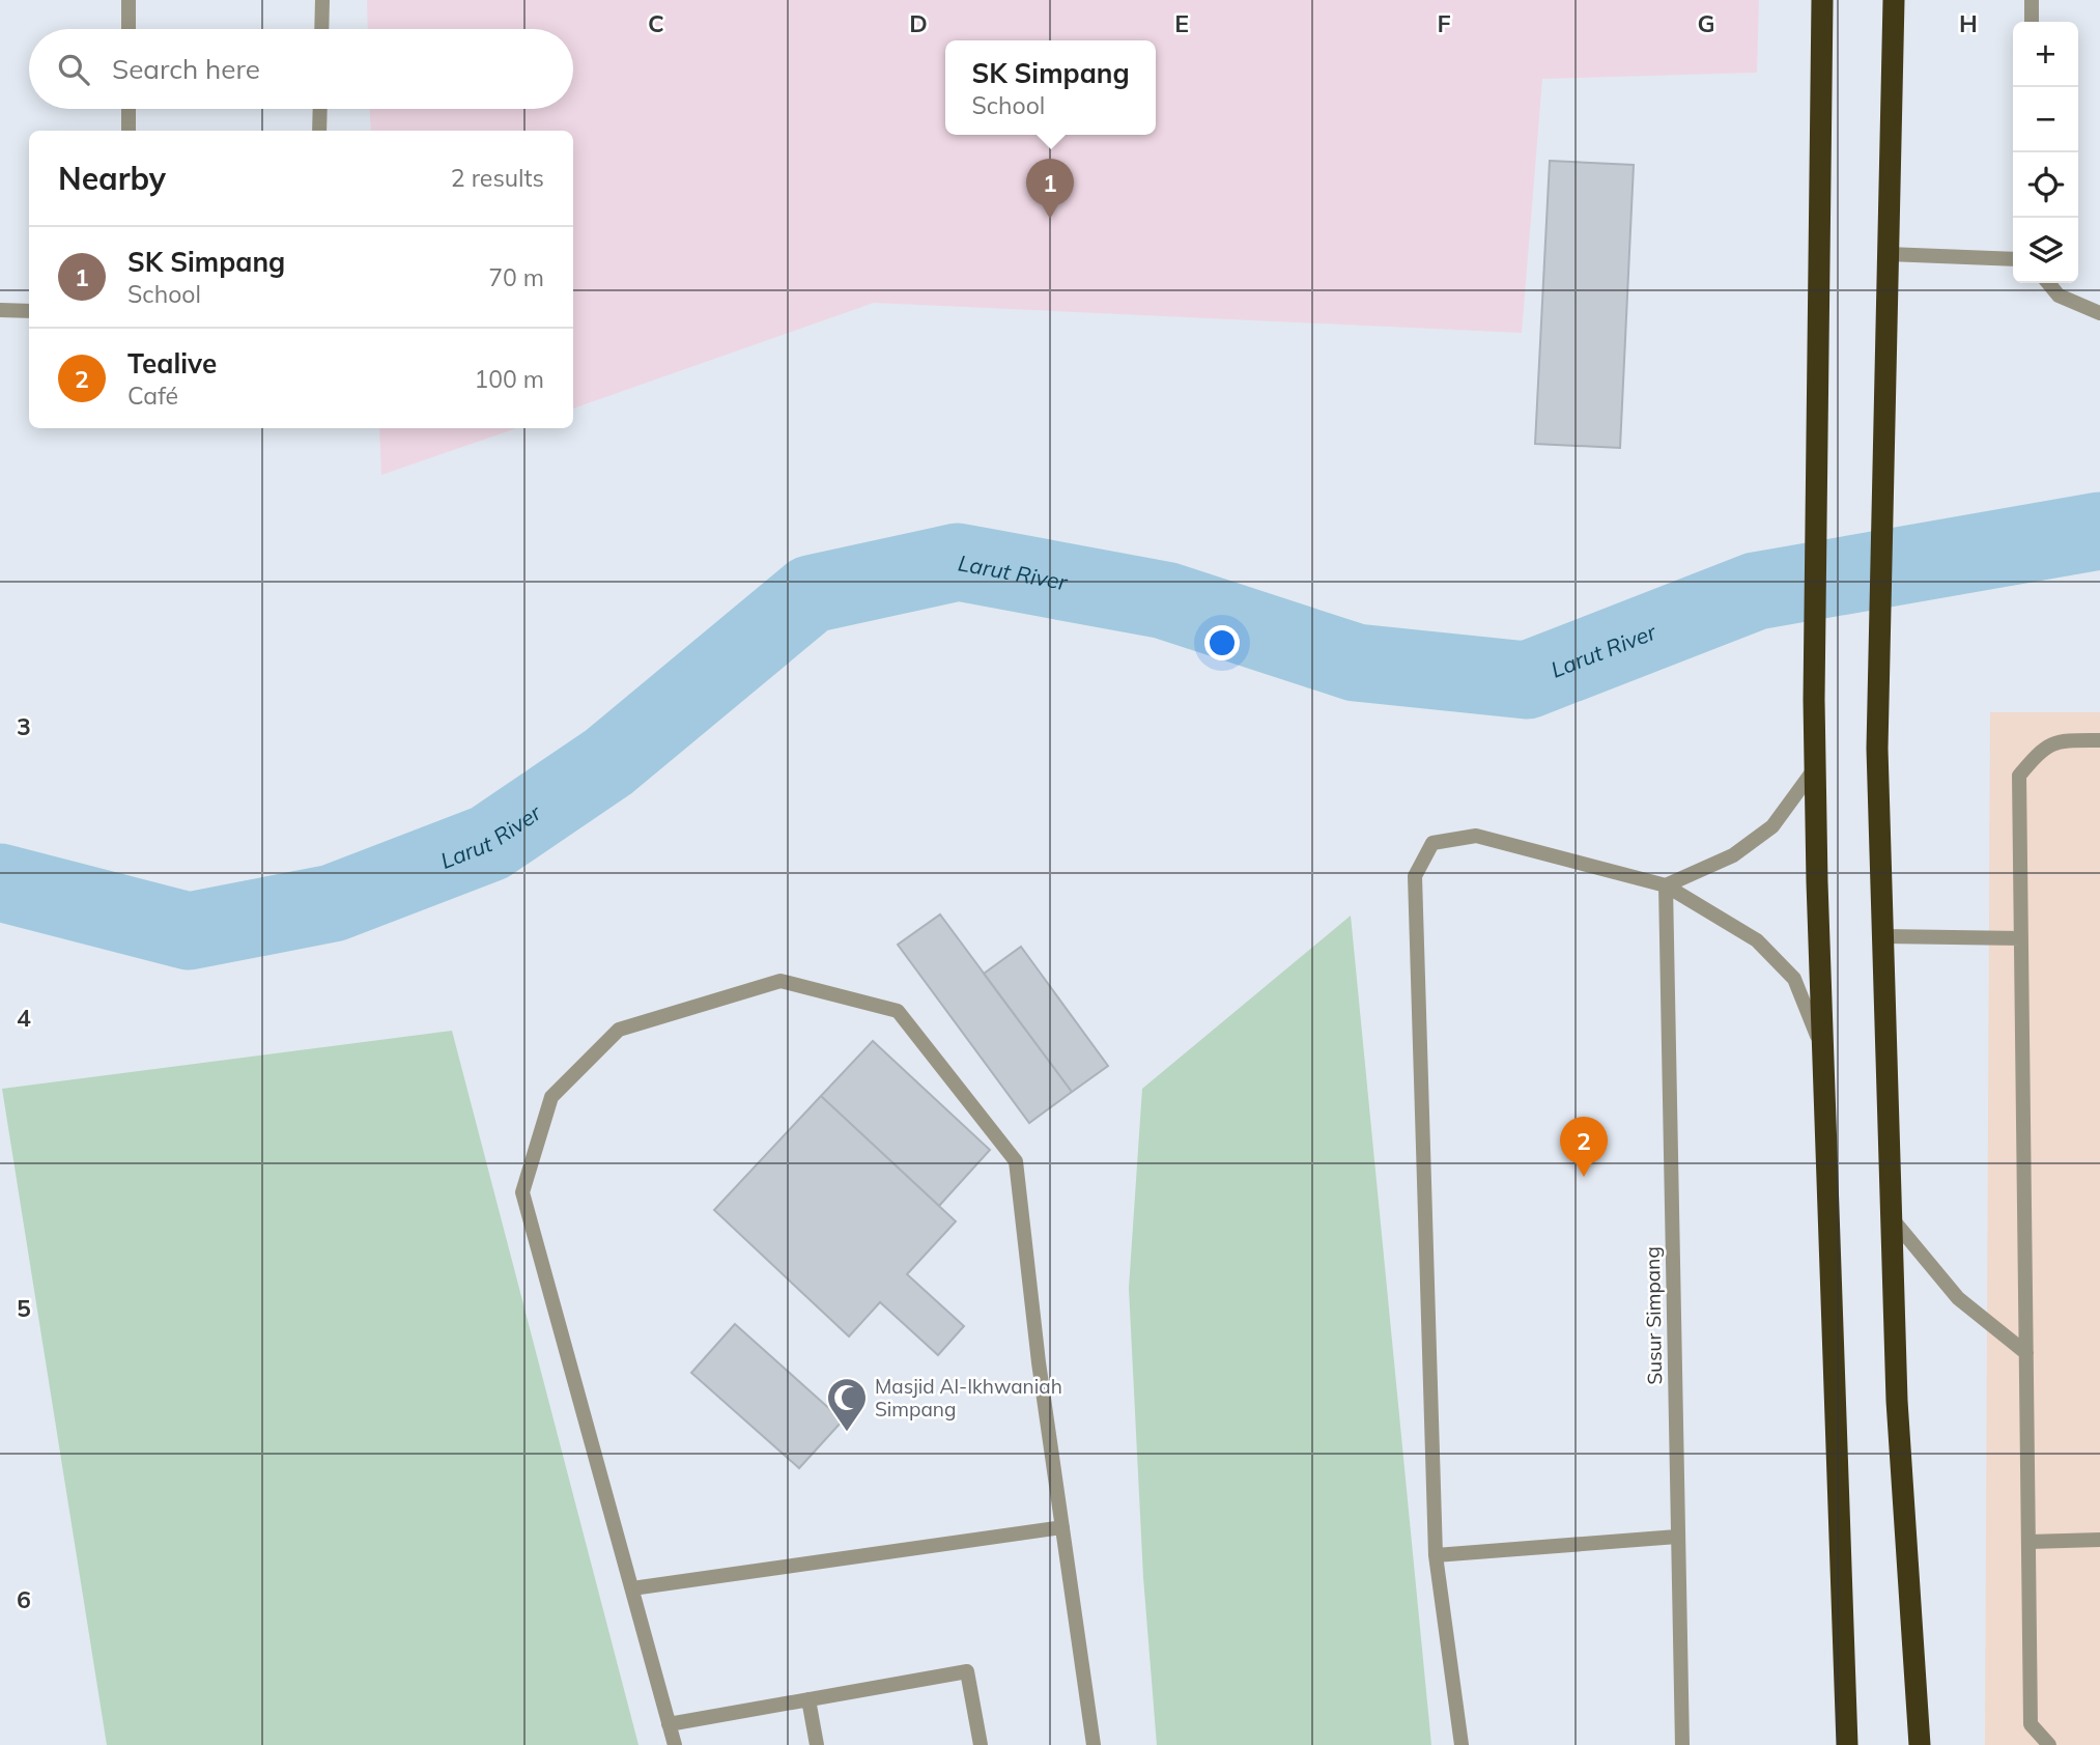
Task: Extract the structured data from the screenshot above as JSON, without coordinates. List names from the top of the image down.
{
  "streets": {
    "street": ["Susur Simpang"]
  },
  "water": ["Larut River"],
  "places": {
    "mosque": ["Masjid Al-Ikhwaniah Simpang"]
  },
  "page": {
    "map_buttons": ["+", "−"],
    "search": "Search here",
    "popup": ["SK Simpang", "School"],
    "heading": ["Nearby", "2 results"],
    "pins": ["1", "2"],
    "list": [
      {
        "mark": "1",
        "name": "SK Simpang",
        "note": "School",
        "value": "70 m"
      },
      {
        "mark": "2",
        "name": "Tealive",
        "note": "Café",
        "value": "100 m"
      }
    ]
  },
  "grid": {
    "columns": [
      "C",
      "D",
      "E",
      "F",
      "G",
      "H"
    ],
    "rows": [
      "3",
      "4",
      "5",
      "6"
    ]
  }
}
